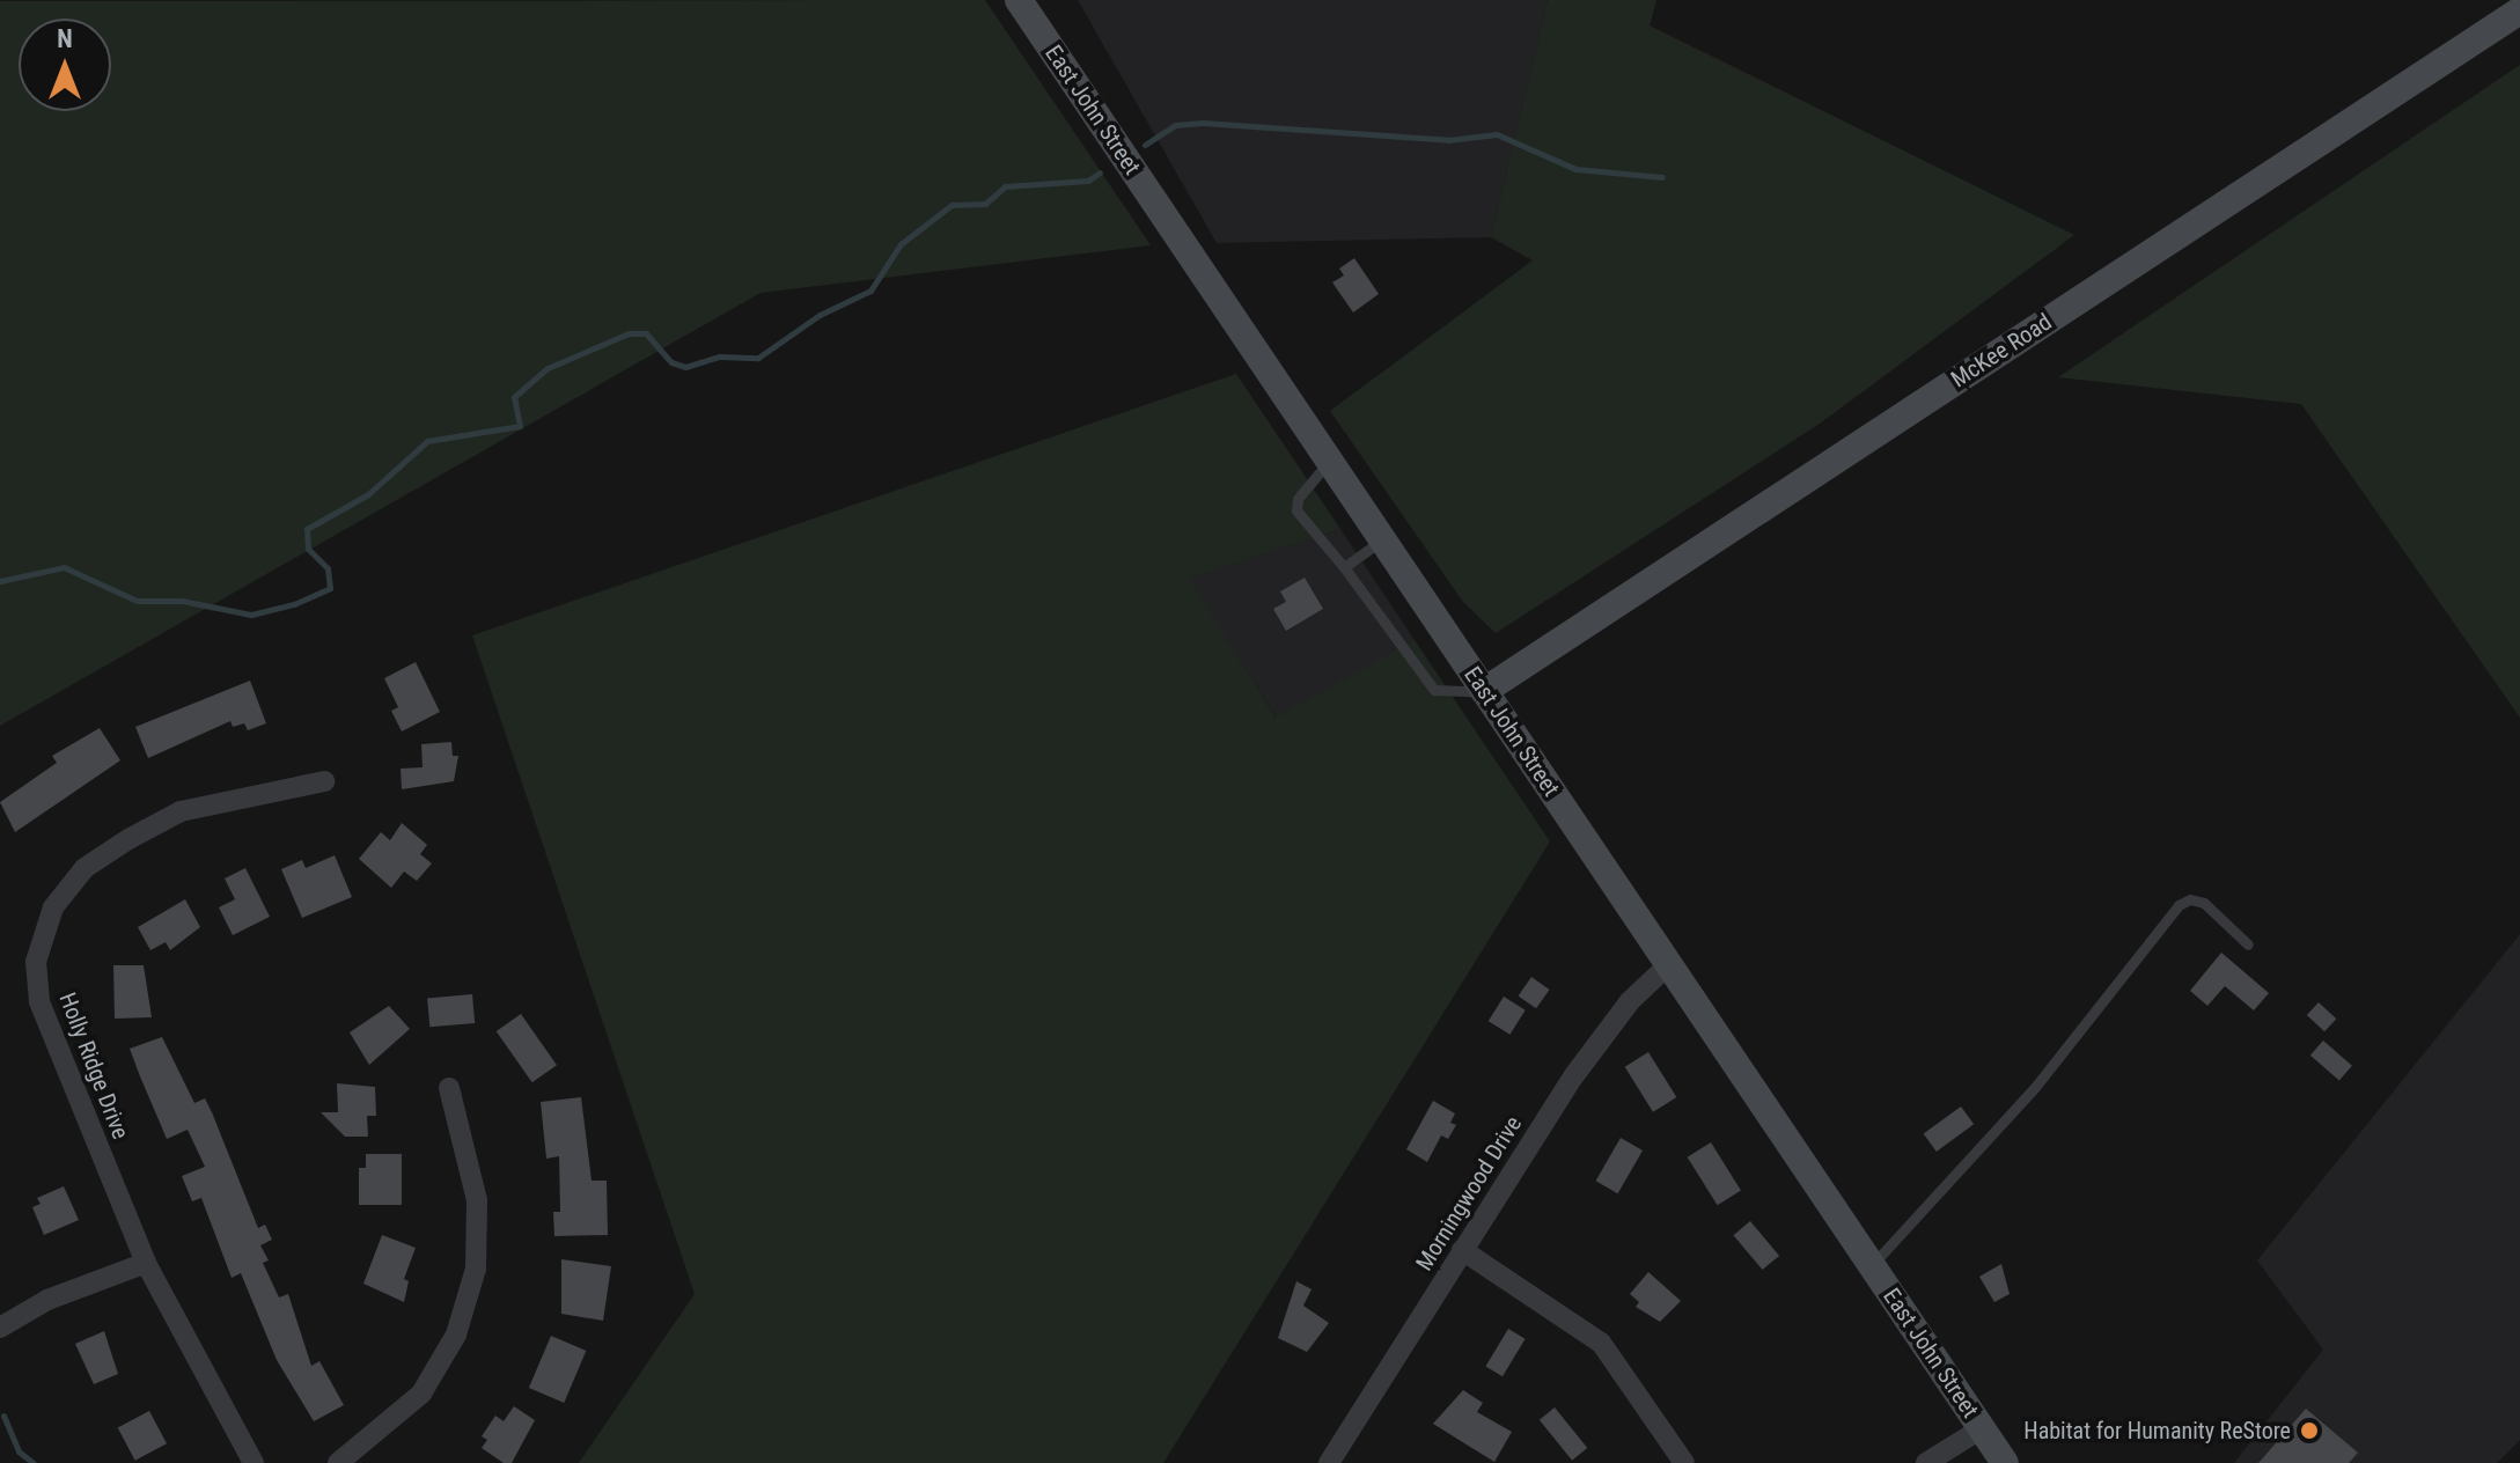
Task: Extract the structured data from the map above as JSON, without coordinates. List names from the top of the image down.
{
  "streets": {
    "main road": ["East John Street", "McKee Road"],
    "street": ["Holly Ridge Drive", "Morningwood Drive"]
  },
  "crossings": [
    ["East John Street", "McKee Road"],
    ["East John Street", "Morningwood Drive"]
  ],
  "places": ["Habitat for Humanity ReStore"],
  "north": "top"
}
